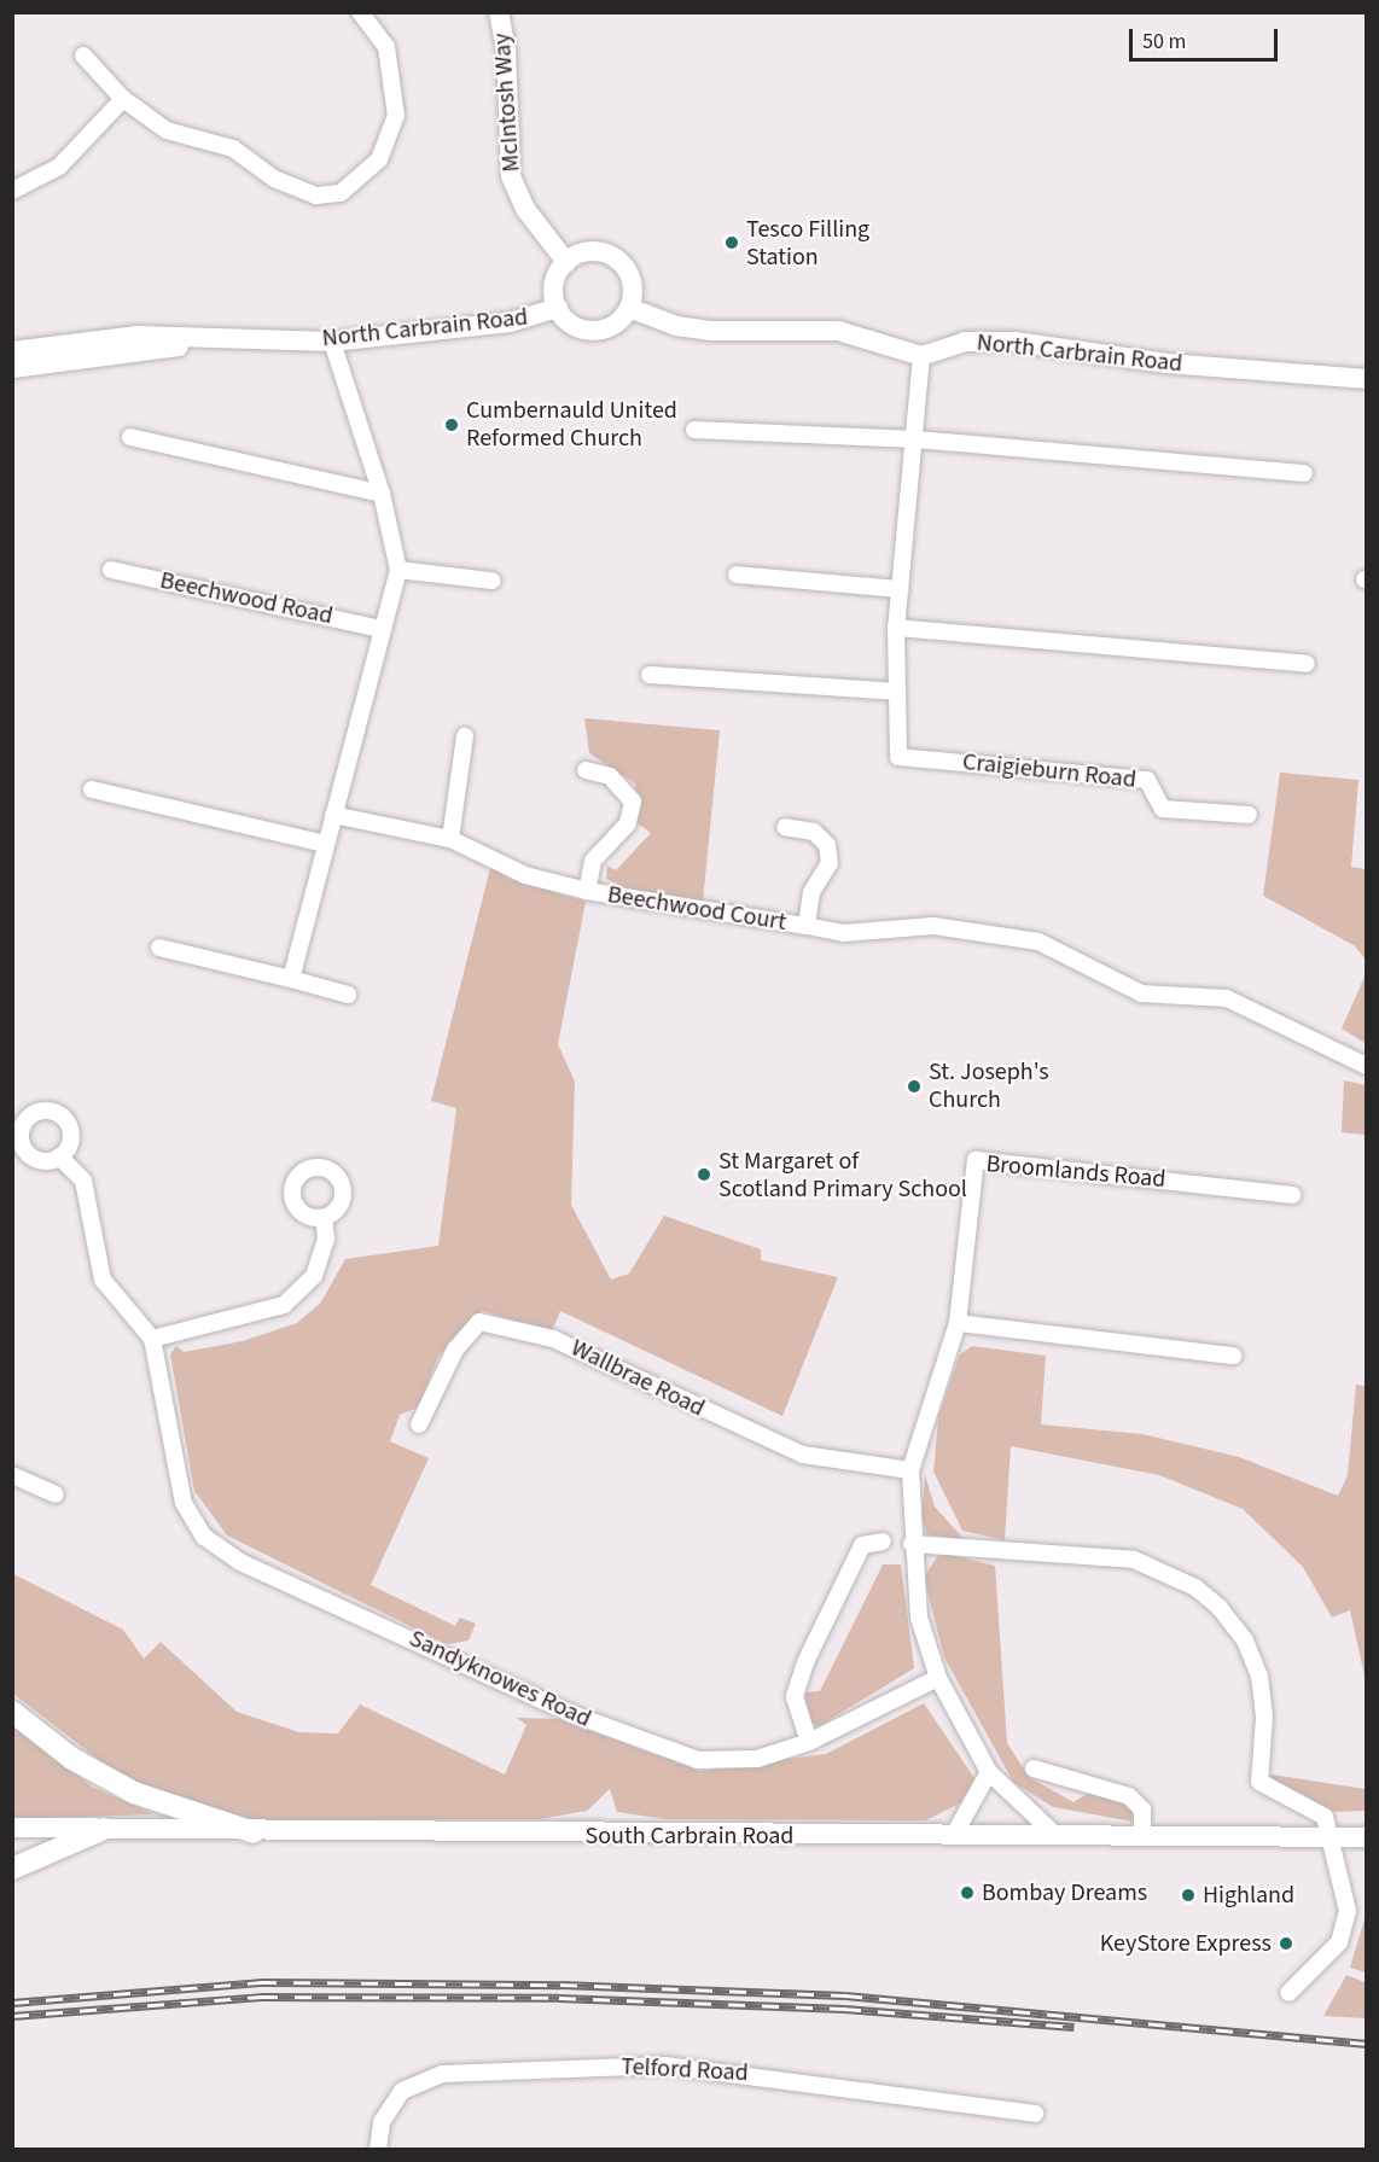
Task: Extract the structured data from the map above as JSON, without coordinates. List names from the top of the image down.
{
  "streets": {
    "street": [
      "McIntosh Way",
      "North Carbrain Road",
      "Beechwood Road",
      "Craigieburn Road",
      "Beechwood Court",
      "Broomlands Road",
      "Wallbrae Road",
      "Sandyknowes Road",
      "South Carbrain Road",
      "Telford Road"
    ]
  },
  "crossings": [
    ["McIntosh Way", "North Carbrain Road"],
    ["North Carbrain Road", "Craigieburn Road"],
    ["Broomlands Road", "Wallbrae Road"],
    ["Broomlands Road", "Sandyknowes Road"],
    ["Broomlands Road", "South Carbrain Road"]
  ],
  "places": [
    "Tesco Filling Station",
    "Cumbernauld United Reformed Church",
    "St. Joseph's Church",
    "St Margaret of Scotland Primary School",
    "Bombay Dreams",
    "Highland",
    "KeyStore Express"
  ],
  "scale_bar": "50 m"
}
